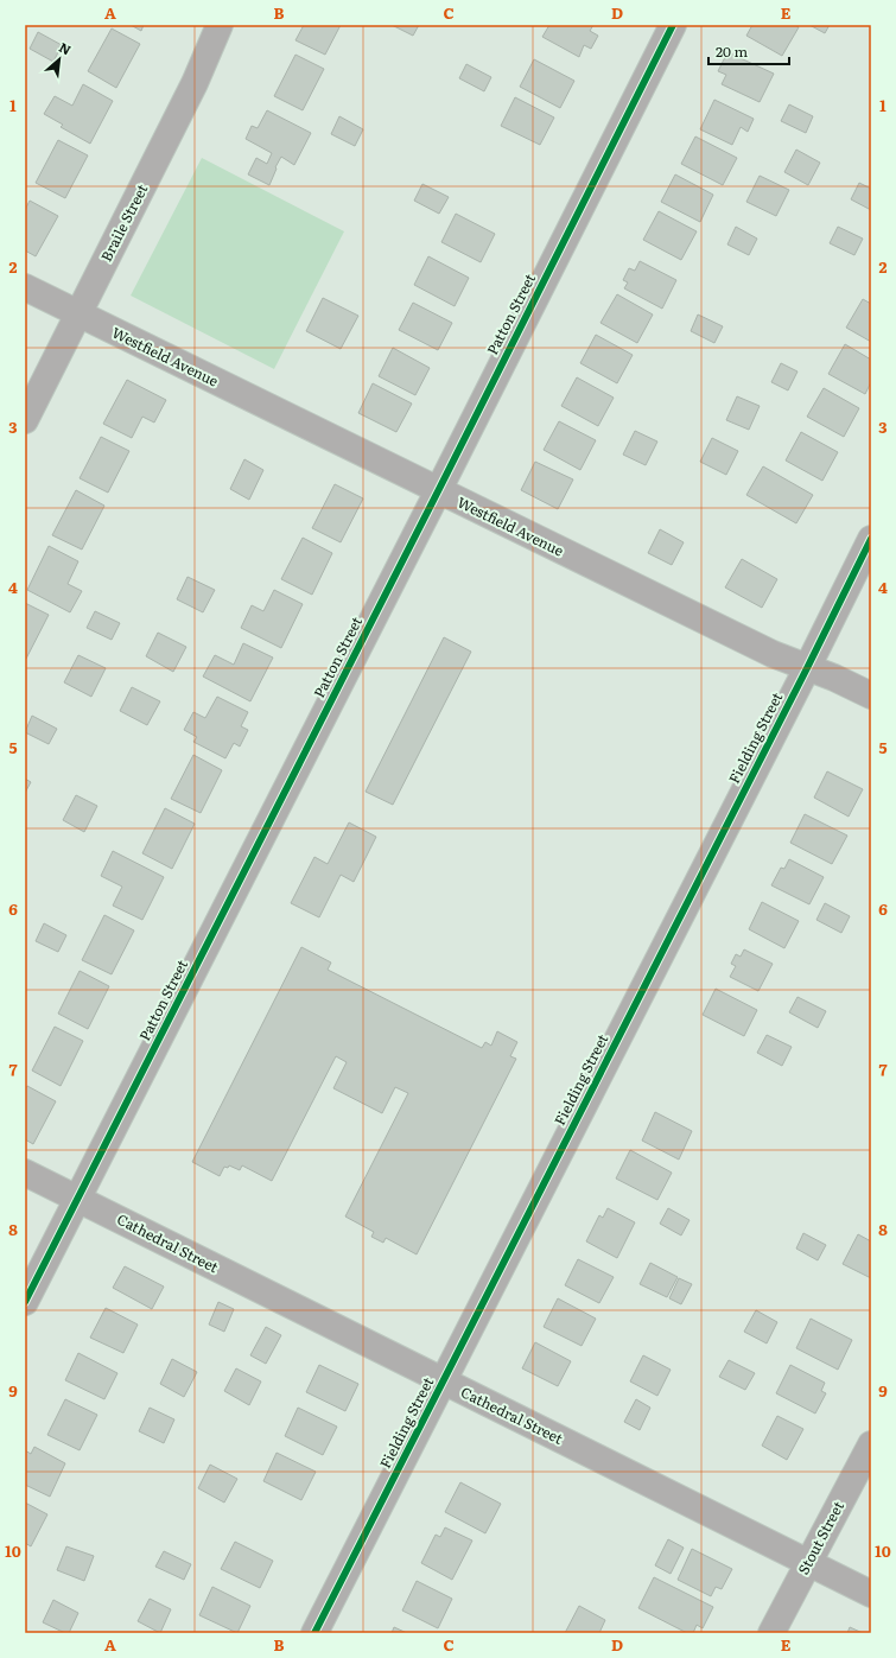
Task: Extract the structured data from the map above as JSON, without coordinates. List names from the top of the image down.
{
  "streets": {
    "street": [
      "Braile Street",
      "Patton Street",
      "Westfield Avenue",
      "Fielding Street",
      "Cathedral Street",
      "Stout Street"
    ]
  },
  "crossings": [
    ["Braile Street", "Westfield Avenue"],
    ["Patton Street", "Westfield Avenue"],
    ["Patton Street", "Cathedral Street"],
    ["Westfield Avenue", "Fielding Street"],
    ["Fielding Street", "Cathedral Street"],
    ["Cathedral Street", "Stout Street"]
  ],
  "scale_bar": "20 m",
  "north": "top right",
  "grid": {
    "columns": [
      "A",
      "B",
      "C",
      "D",
      "E"
    ],
    "rows": [
      "1",
      "2",
      "3",
      "4",
      "5",
      "6",
      "7",
      "8",
      "9",
      "10"
    ]
  }
}
